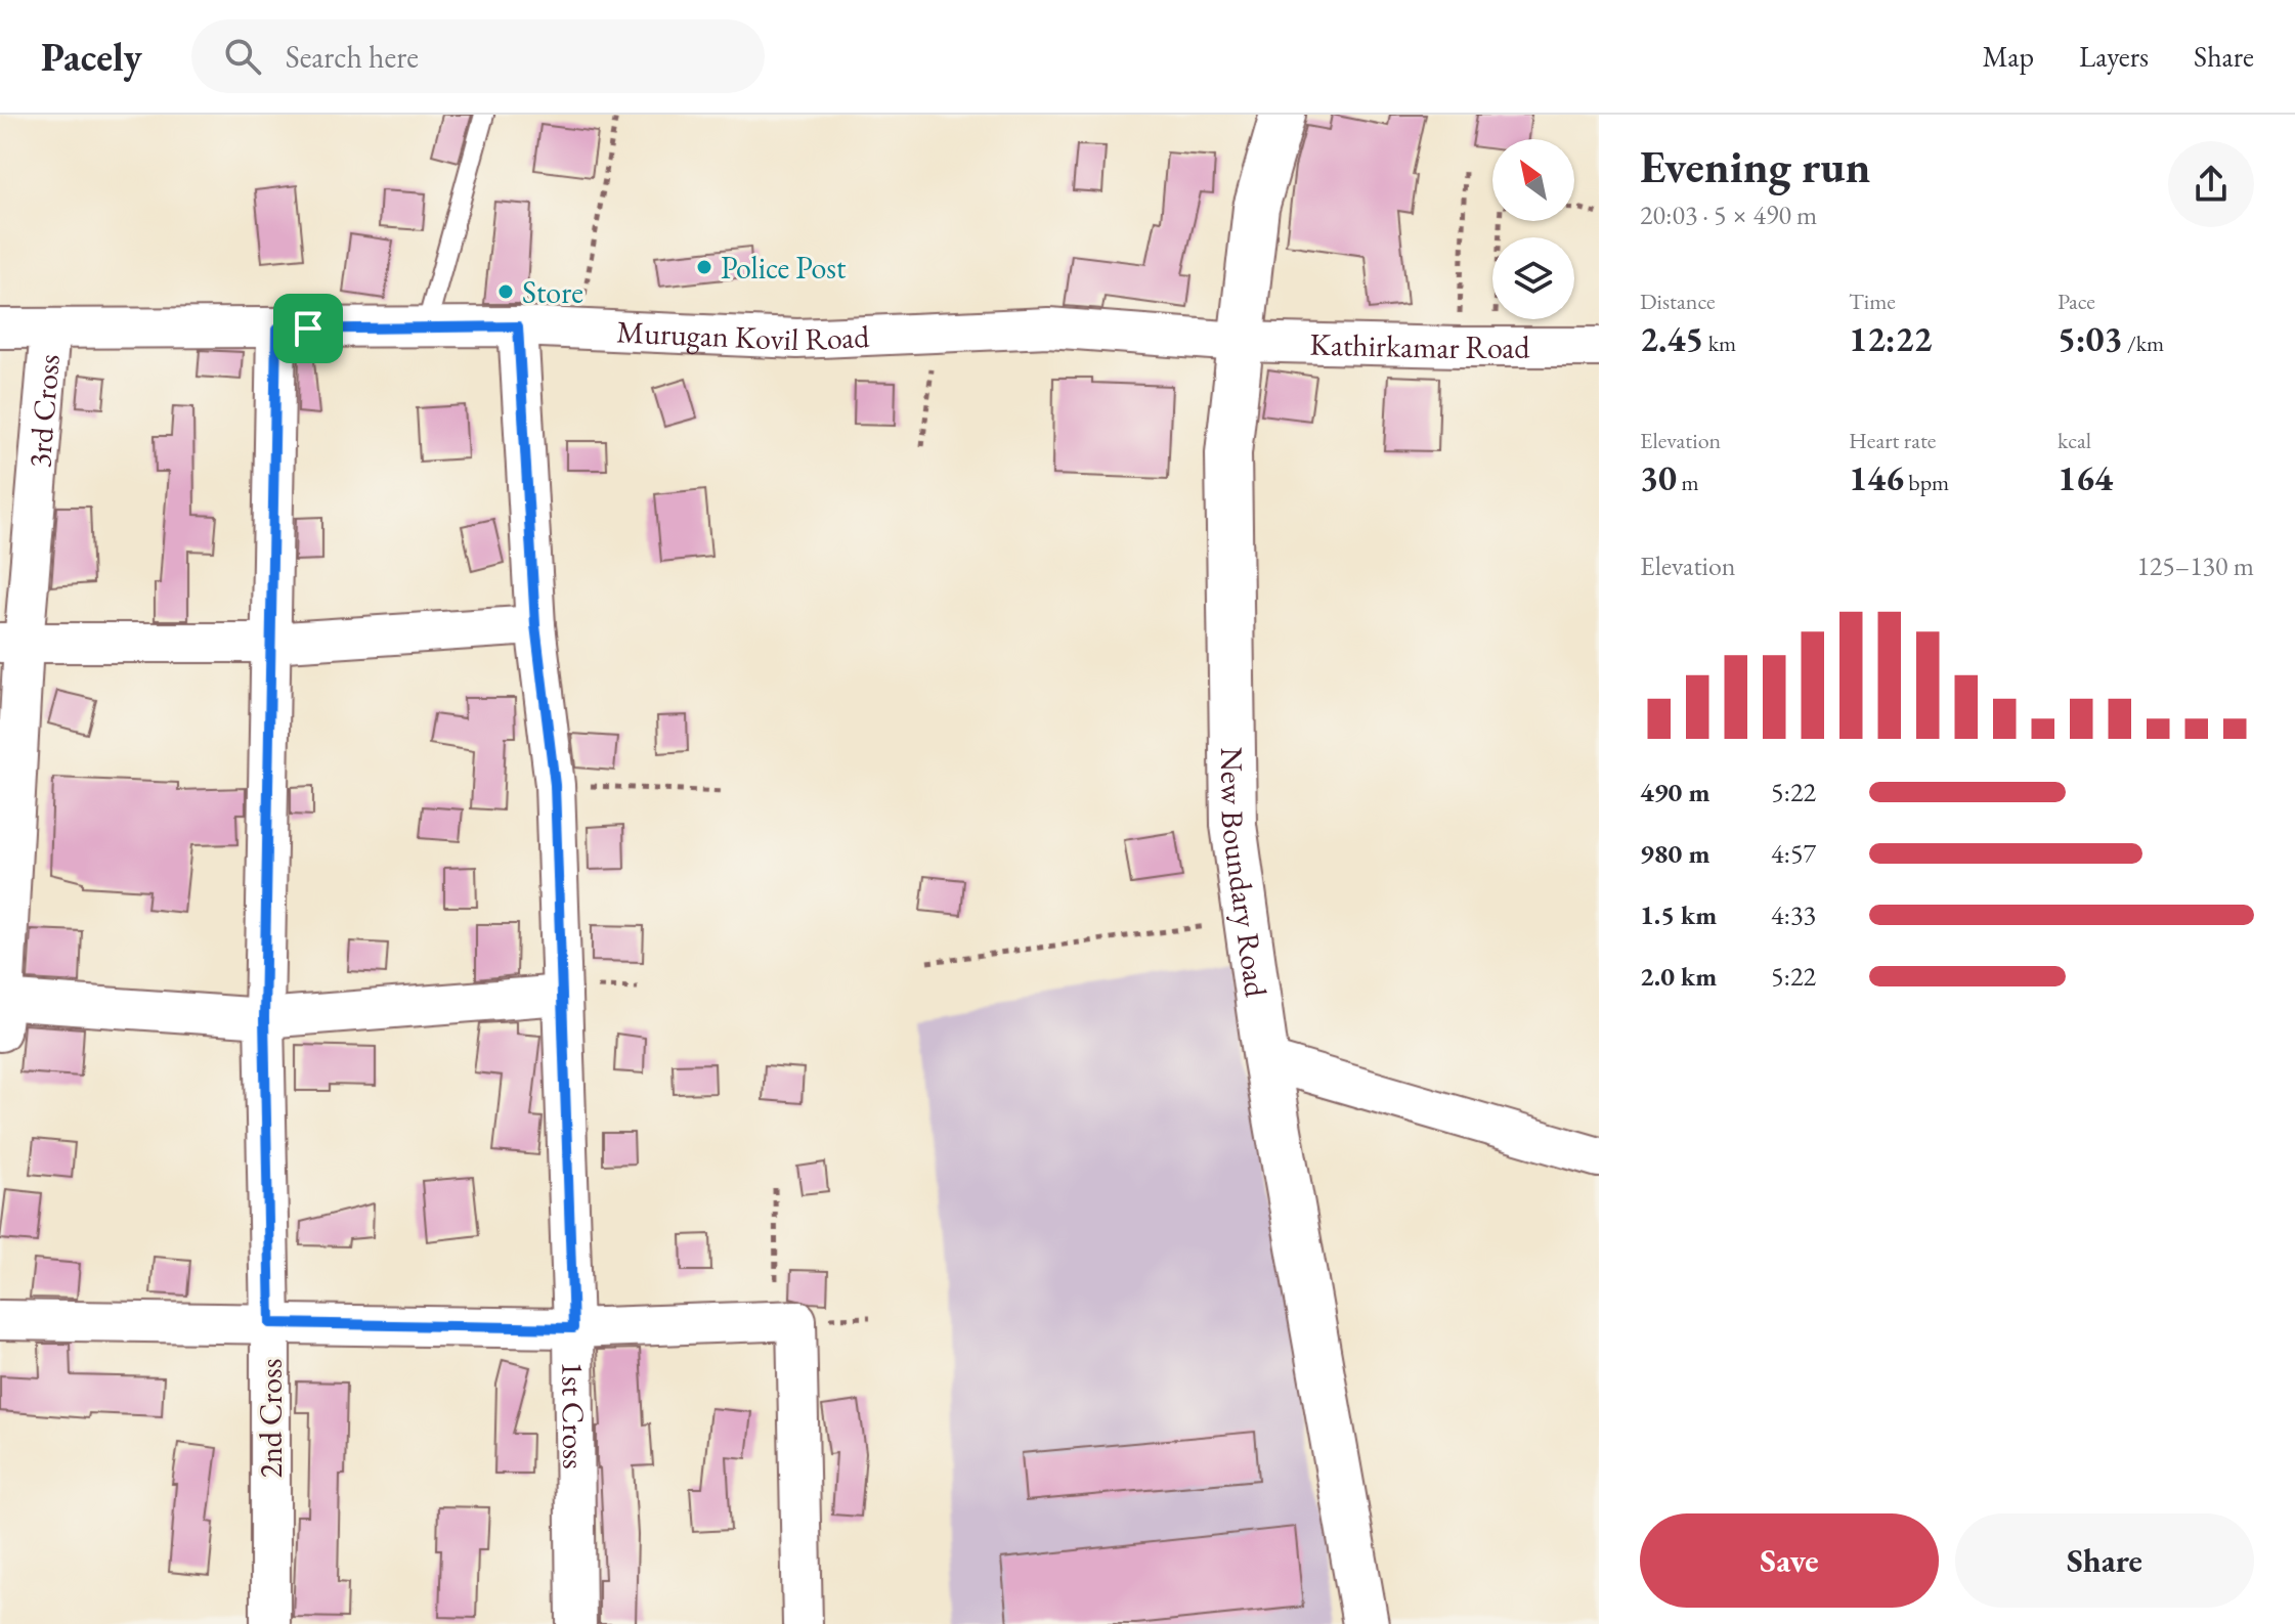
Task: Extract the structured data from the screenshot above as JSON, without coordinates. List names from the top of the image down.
{
  "streets": {
    "street": [
      "Murugan Kovil Road",
      "Kathirkamar Road",
      "3rd Cross",
      "New Boundary Road",
      "1st Cross",
      "2nd Cross"
    ]
  },
  "crossings": [
    ["Murugan Kovil Road", "Kathirkamar Road"],
    ["Murugan Kovil Road", "3rd Cross"],
    ["Murugan Kovil Road", "New Boundary Road"],
    ["Murugan Kovil Road", "1st Cross"],
    ["Murugan Kovil Road", "2nd Cross"],
    ["Kathirkamar Road", "New Boundary Road"]
  ],
  "places": ["Police Post", "Store"],
  "north": "top left",
  "page": {
    "header": "Pacely",
    "search": "Search here",
    "nav": ["Map", "Layers", "Share"],
    "heading": ["Evening run", "20:03 · 5 × 490 m"],
    "stats": [
      ["Distance", "2.45 km"],
      ["Time", "12:22"],
      ["Pace", "5:03 /km"],
      ["Elevation", "30 m"],
      ["Heart rate", "146 bpm"],
      ["kcal", "164"]
    ],
    "chart": ["Elevation", "125–130 m"],
    "list": [
      {
        "name": "490 m",
        "note": "5:22"
      },
      {
        "name": "980 m",
        "note": "4:57"
      },
      {
        "name": "1.5 km",
        "note": "4:33"
      },
      {
        "name": "2.0 km",
        "note": "5:22"
      }
    ],
    "buttons": ["Save", "Share"]
  }
}
